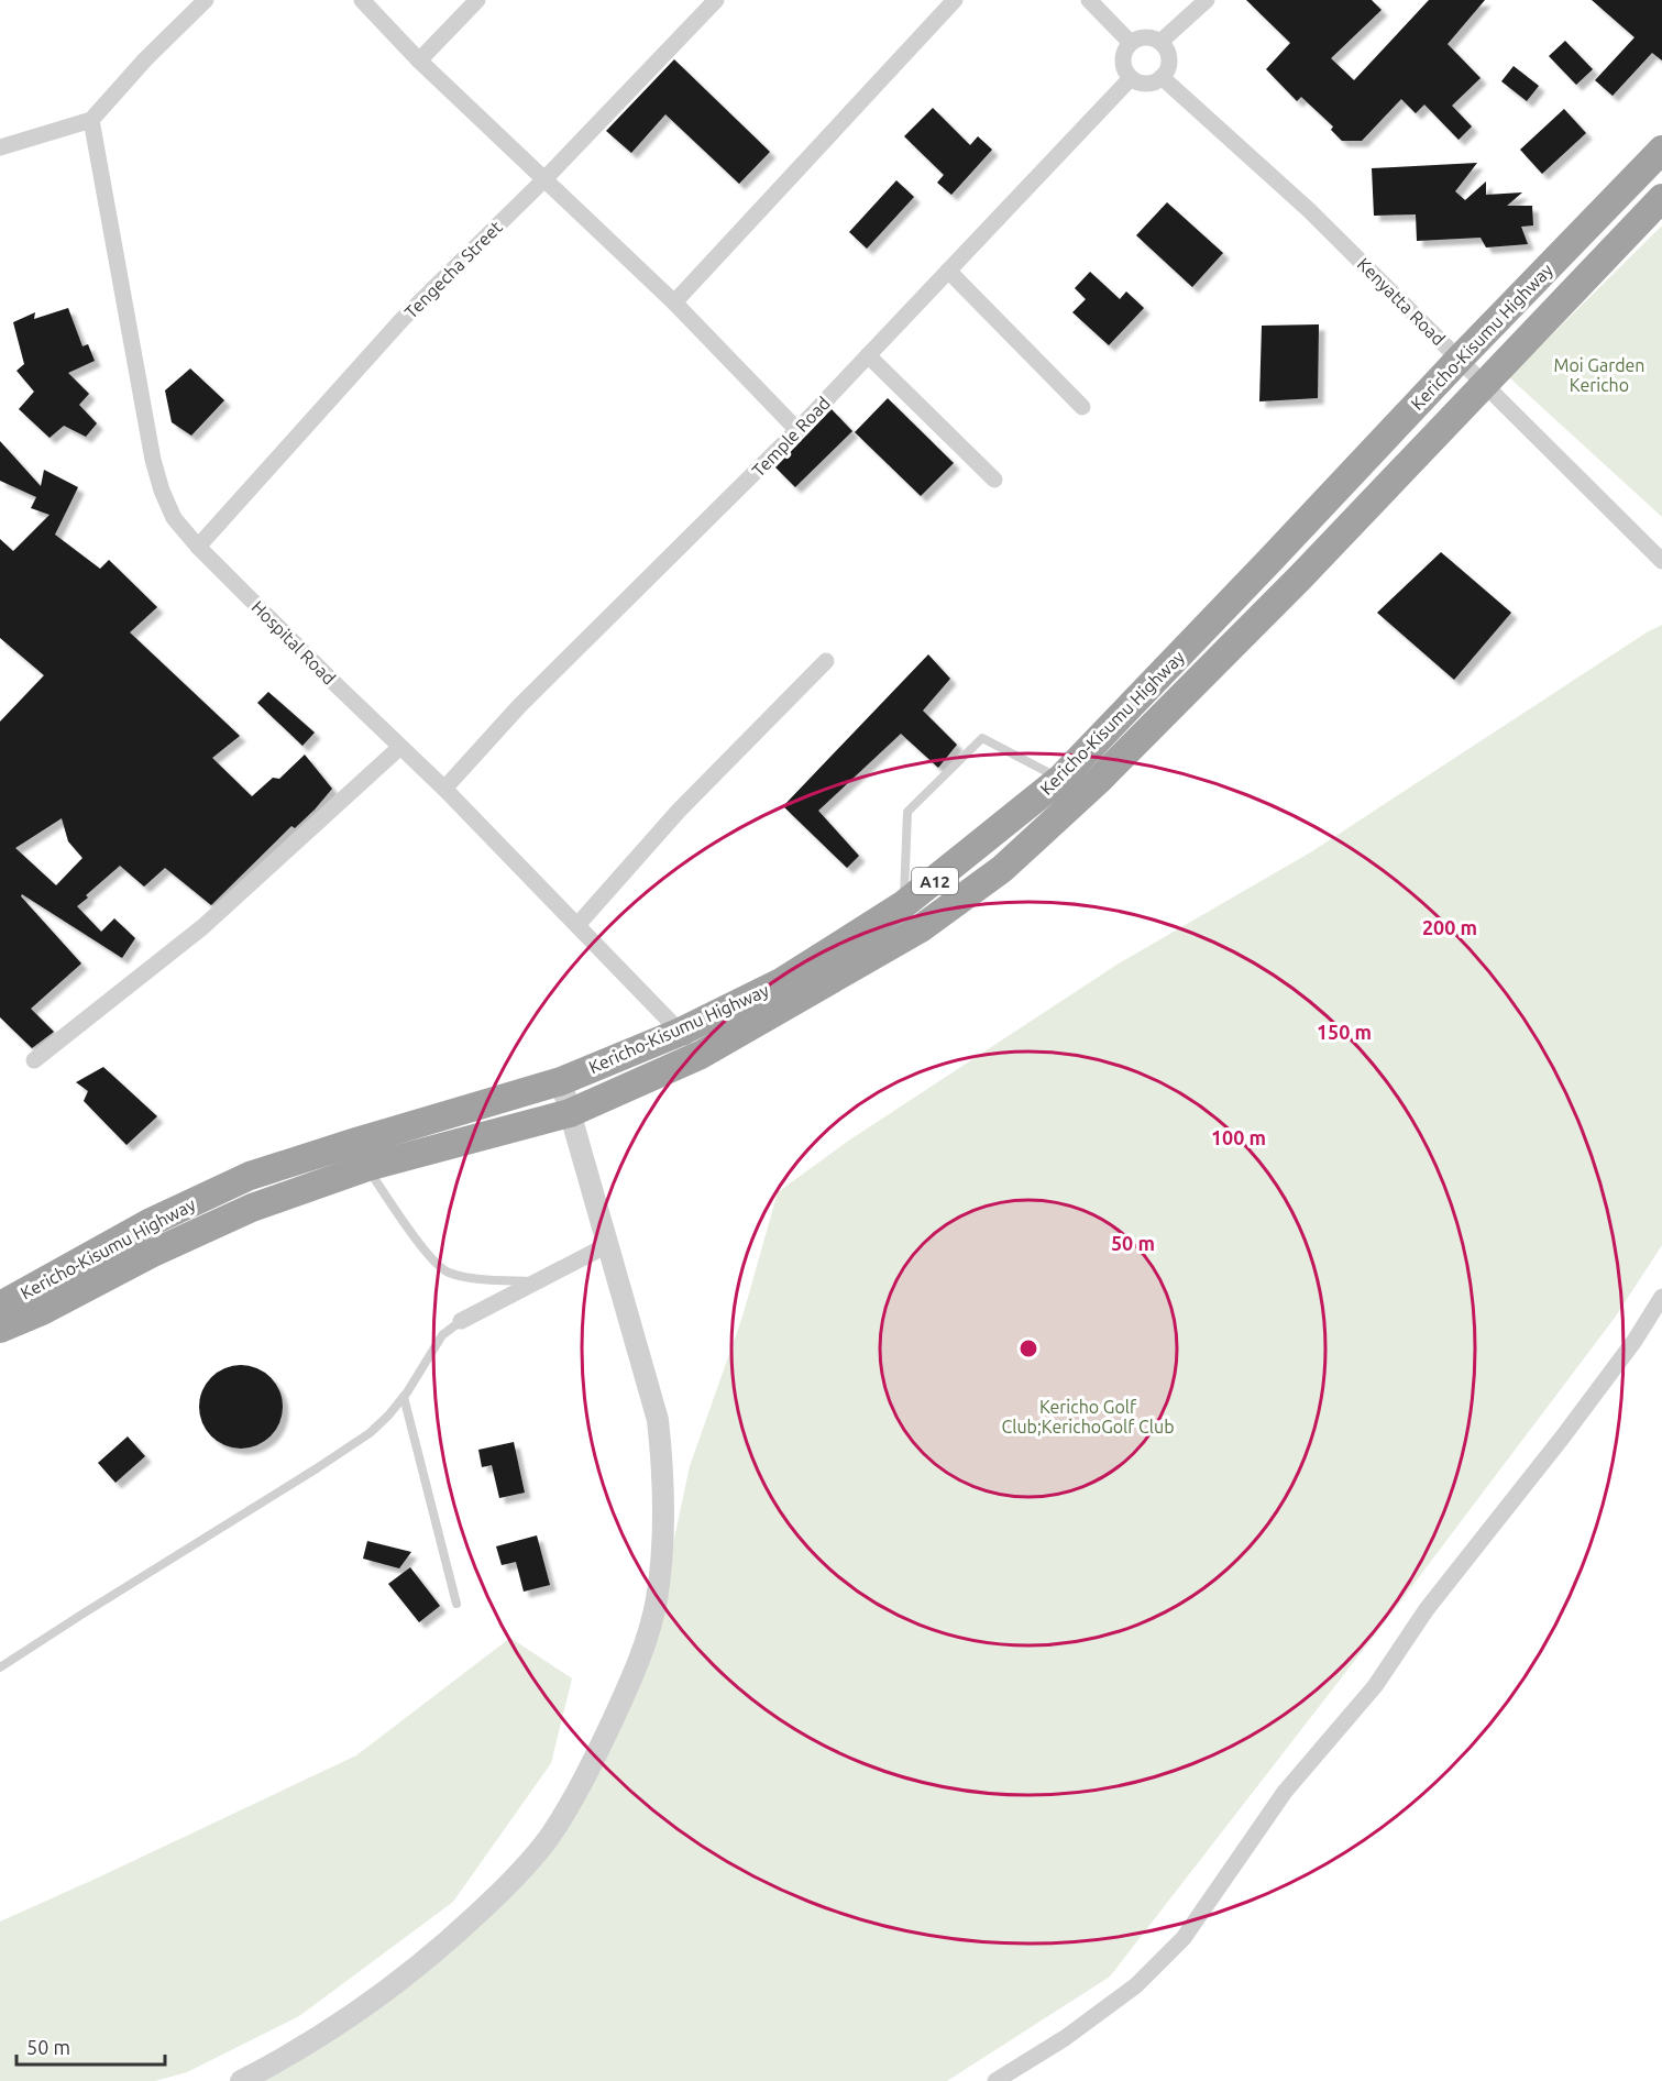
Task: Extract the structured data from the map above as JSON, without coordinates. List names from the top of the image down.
{
  "streets": {
    "highway": ["Kericho-Kisumu Highway", "A12"],
    "street": [
      "Tengecha Street",
      "Kenyatta Road",
      "Temple Road",
      "Hospital Road"
    ]
  },
  "crossings": [
    ["Tengecha Street", "Hospital Road"],
    ["Kenyatta Road", "Kericho-Kisumu Highway"],
    ["Kenyatta Road", "Temple Road"],
    ["Kericho-Kisumu Highway", "Hospital Road"],
    ["Temple Road", "Hospital Road"]
  ],
  "parks": ["Moi Garden Kericho", "Kericho Golf Club;KerichoGolf Club"],
  "scale_bar": "50 m",
  "rings": [
    "200 m",
    "150 m",
    "100 m",
    "50 m"
  ]
}
